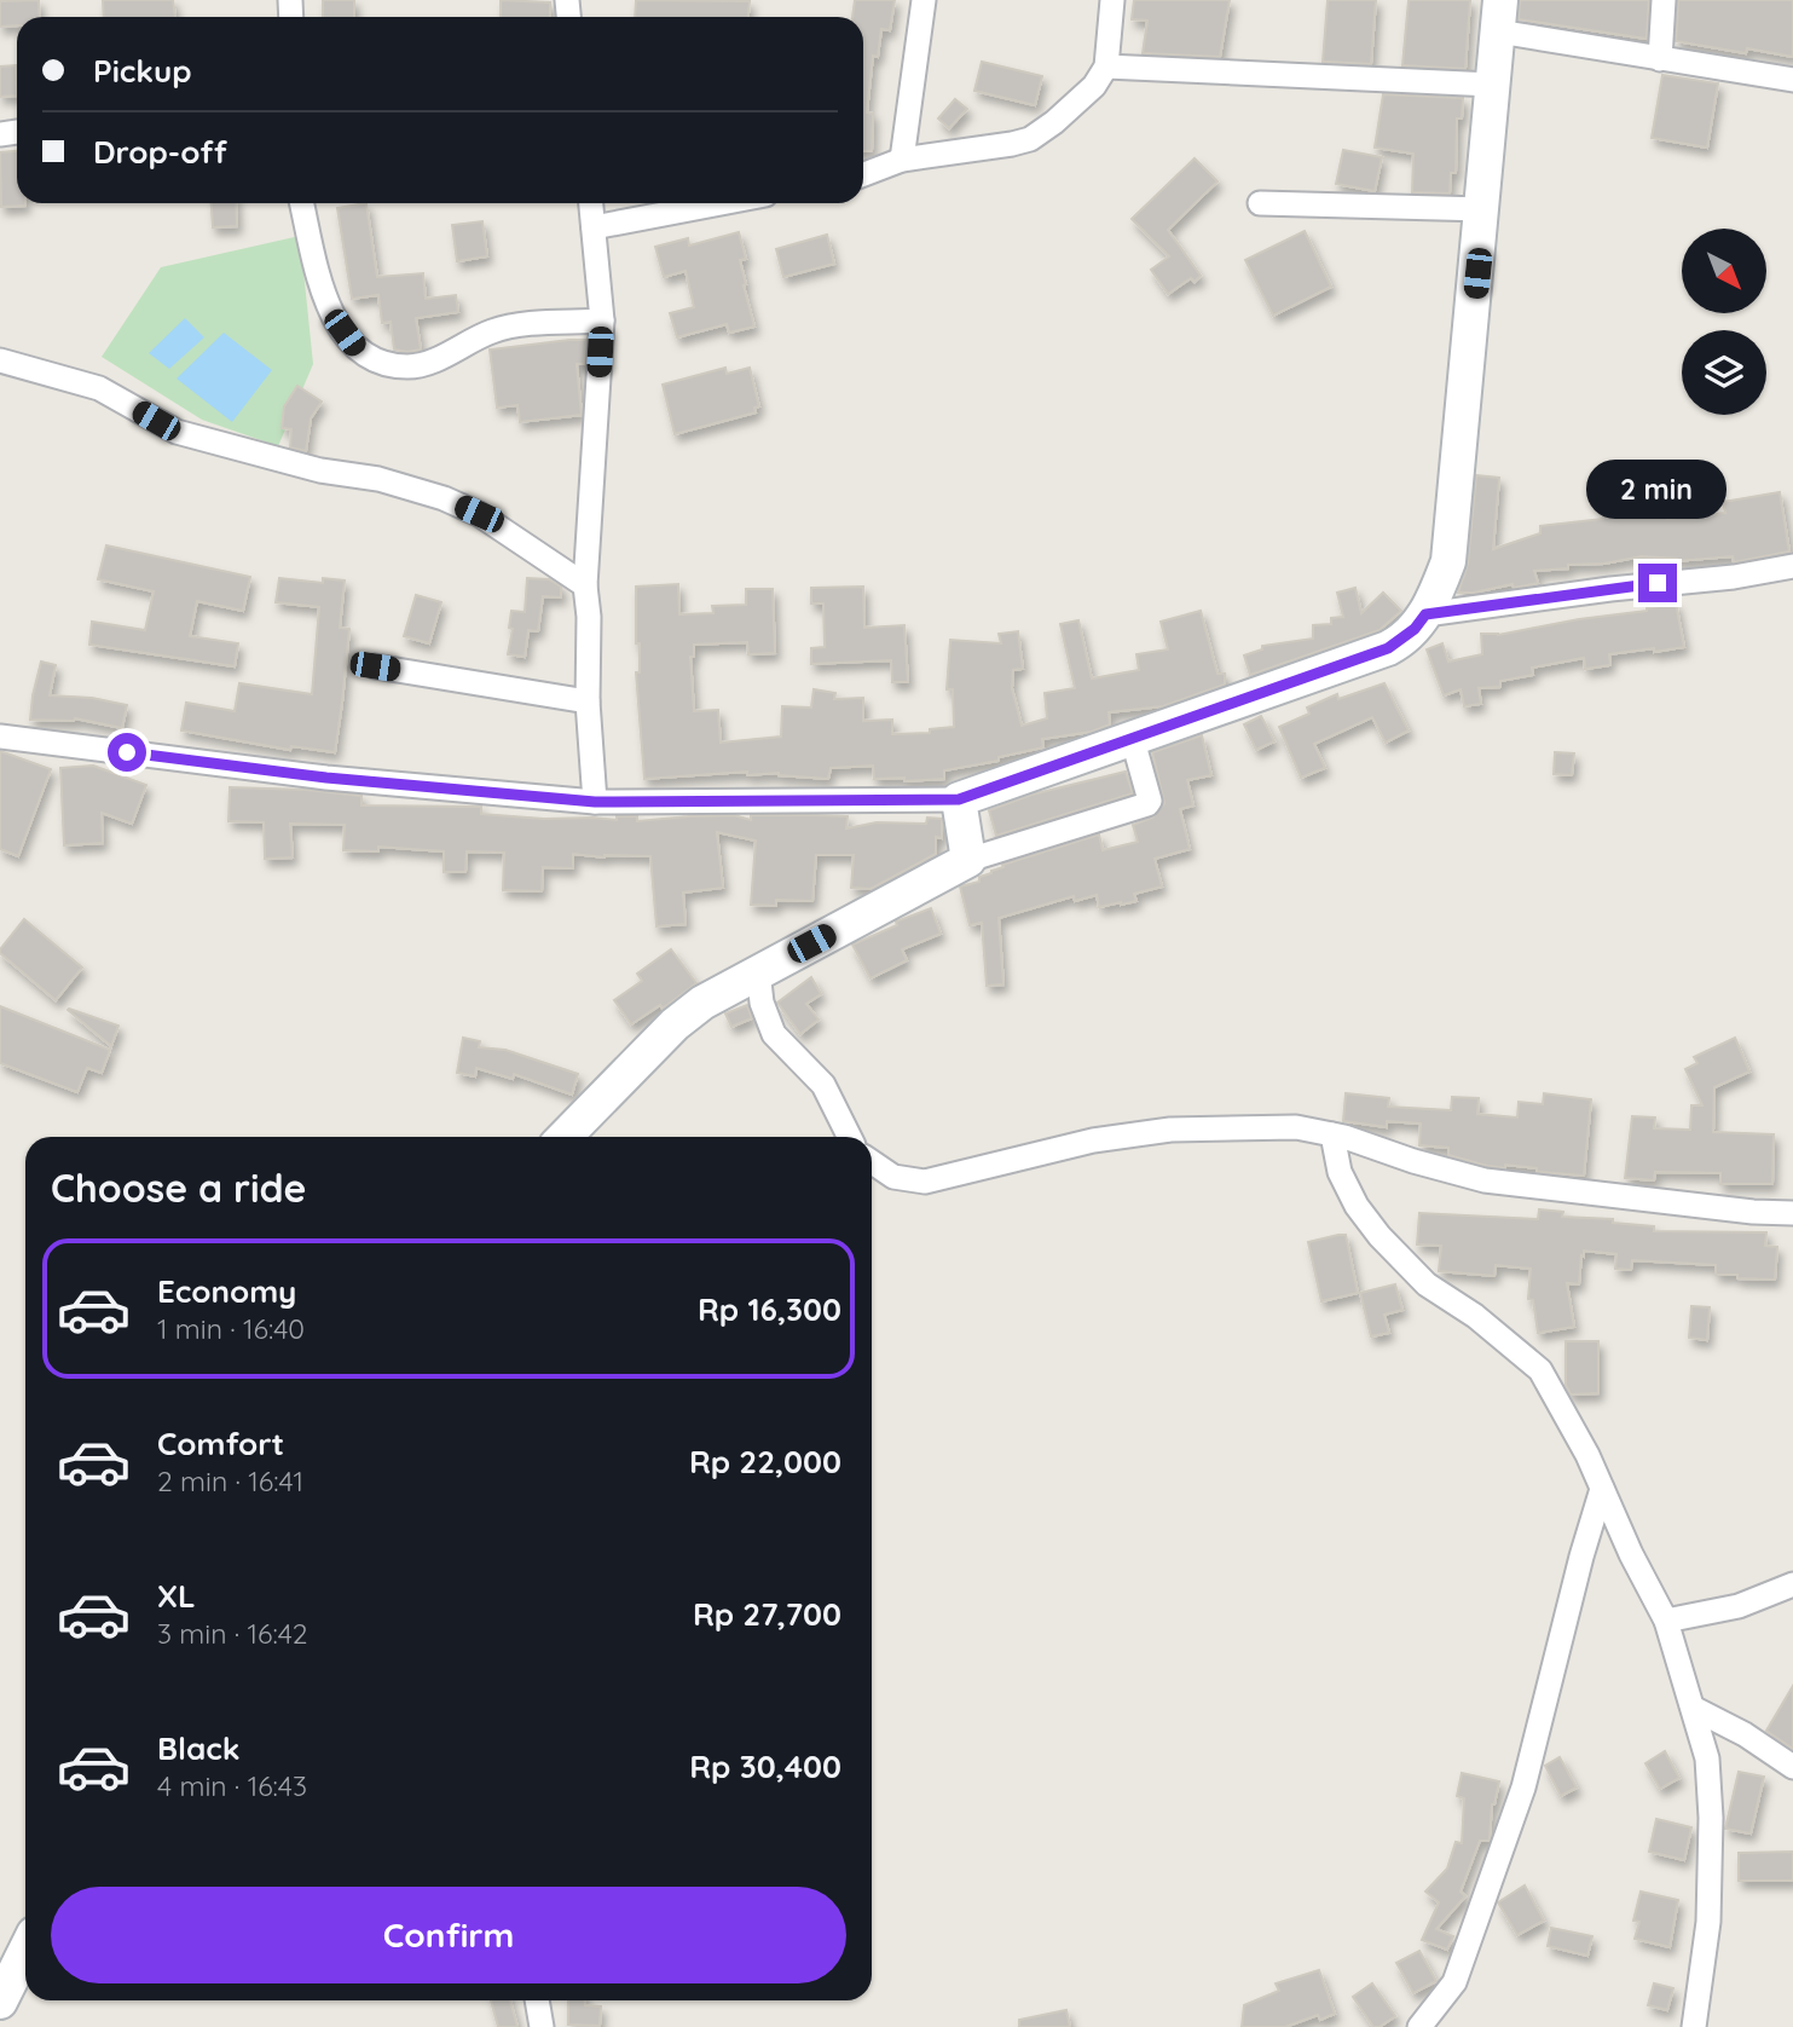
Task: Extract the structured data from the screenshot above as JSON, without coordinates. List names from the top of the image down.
{
  "north": "bottom right",
  "page": {
    "banner": ["Pickup", "Drop-off"],
    "bubble": "2 min",
    "heading": "Choose a ride",
    "list": [
      {
        "name": "Economy",
        "note": "1 min · 16:40",
        "value": "Rp 16,300"
      },
      {
        "name": "Comfort",
        "note": "2 min · 16:41",
        "value": "Rp 22,000"
      },
      {
        "name": "XL",
        "note": "3 min · 16:42",
        "value": "Rp 27,700"
      },
      {
        "name": "Black",
        "note": "4 min · 16:43",
        "value": "Rp 30,400"
      }
    ],
    "buttons": "Confirm"
  }
}
